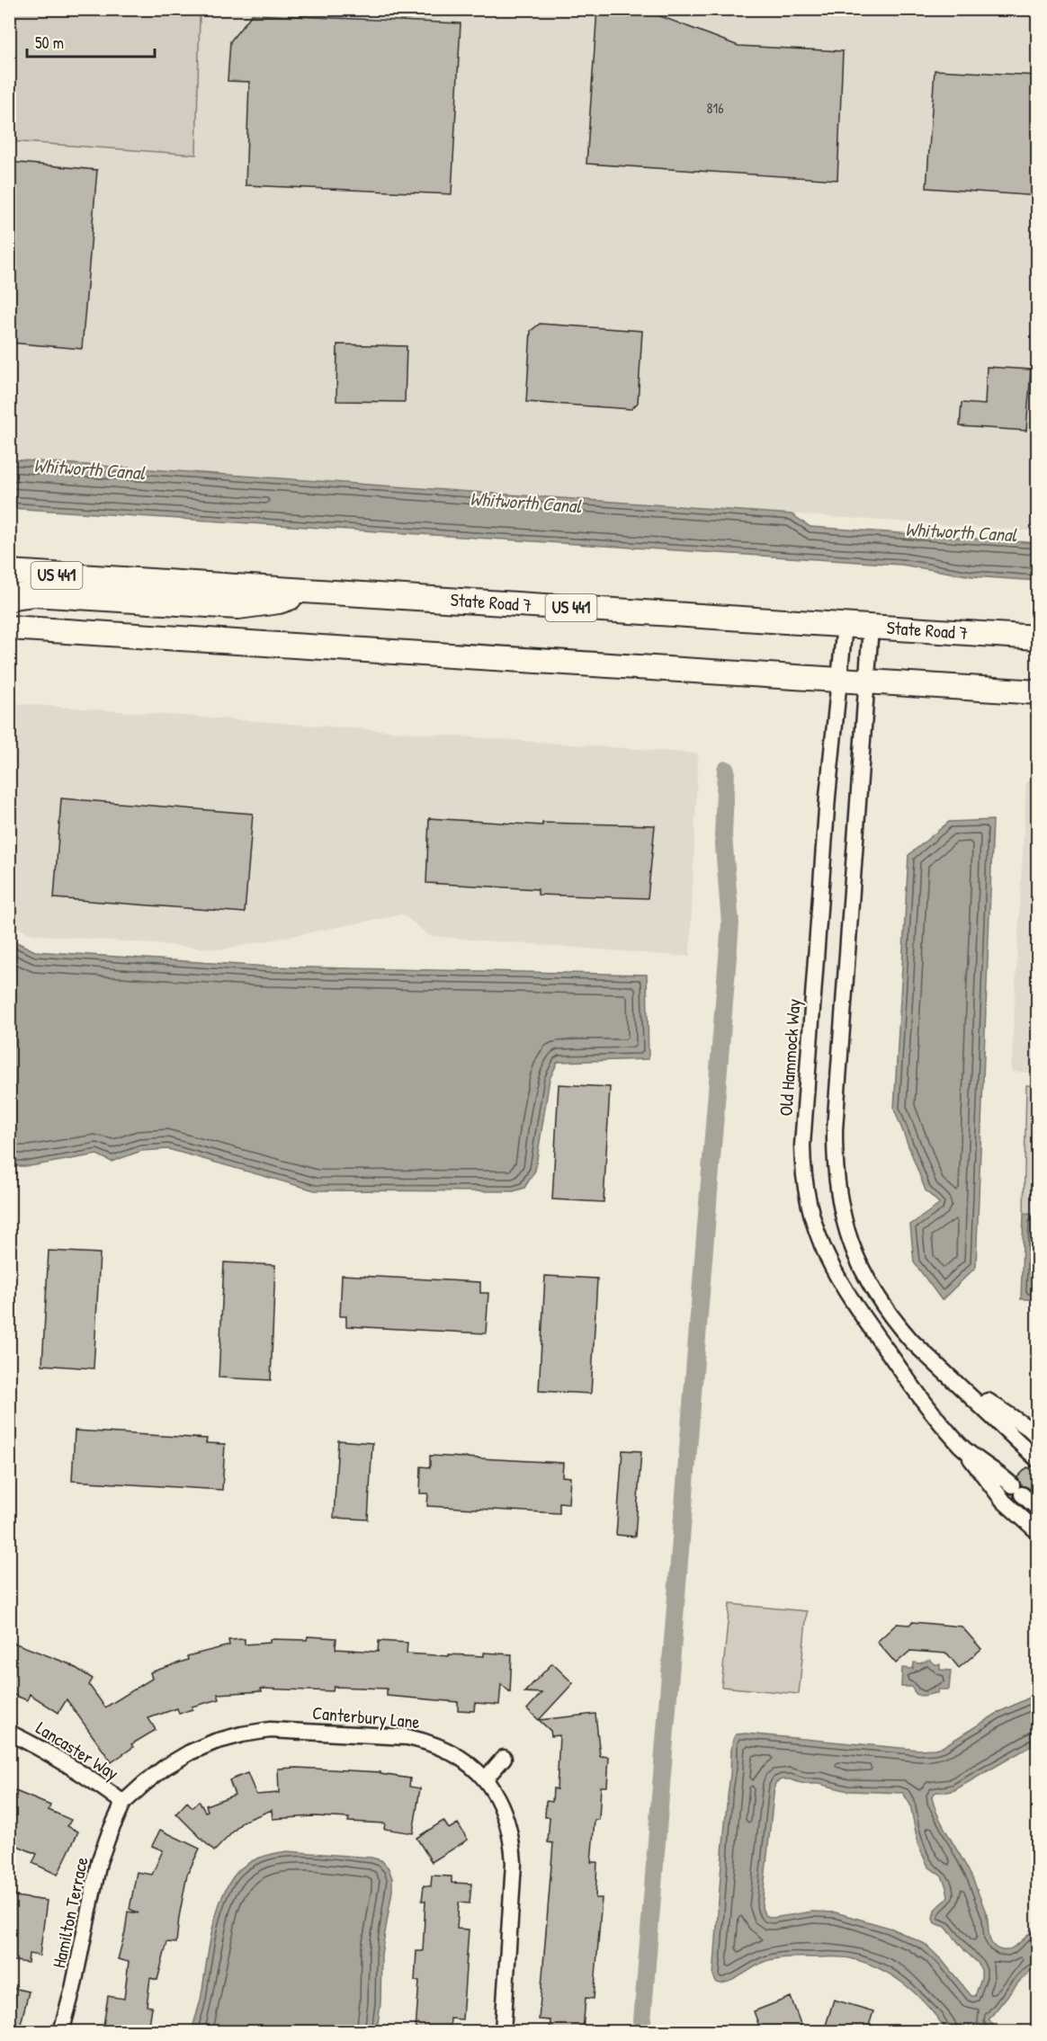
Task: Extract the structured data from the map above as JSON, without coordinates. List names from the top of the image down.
{
  "streets": {
    "main road": ["US 441", "State Road 7"],
    "street": [
      "Old Hammock Way",
      "Canterbury Lane",
      "Lancaster Way",
      "Hamilton Terrace"
    ]
  },
  "crossings": [
    ["State Road 7", "Old Hammock Way"],
    ["Canterbury Lane", "Lancaster Way"],
    ["Canterbury Lane", "Hamilton Terrace"],
    ["Lancaster Way", "Hamilton Terrace"]
  ],
  "water": ["Whitworth Canal"],
  "house_numbers": ["816"],
  "scale_bar": "50 m"
}
